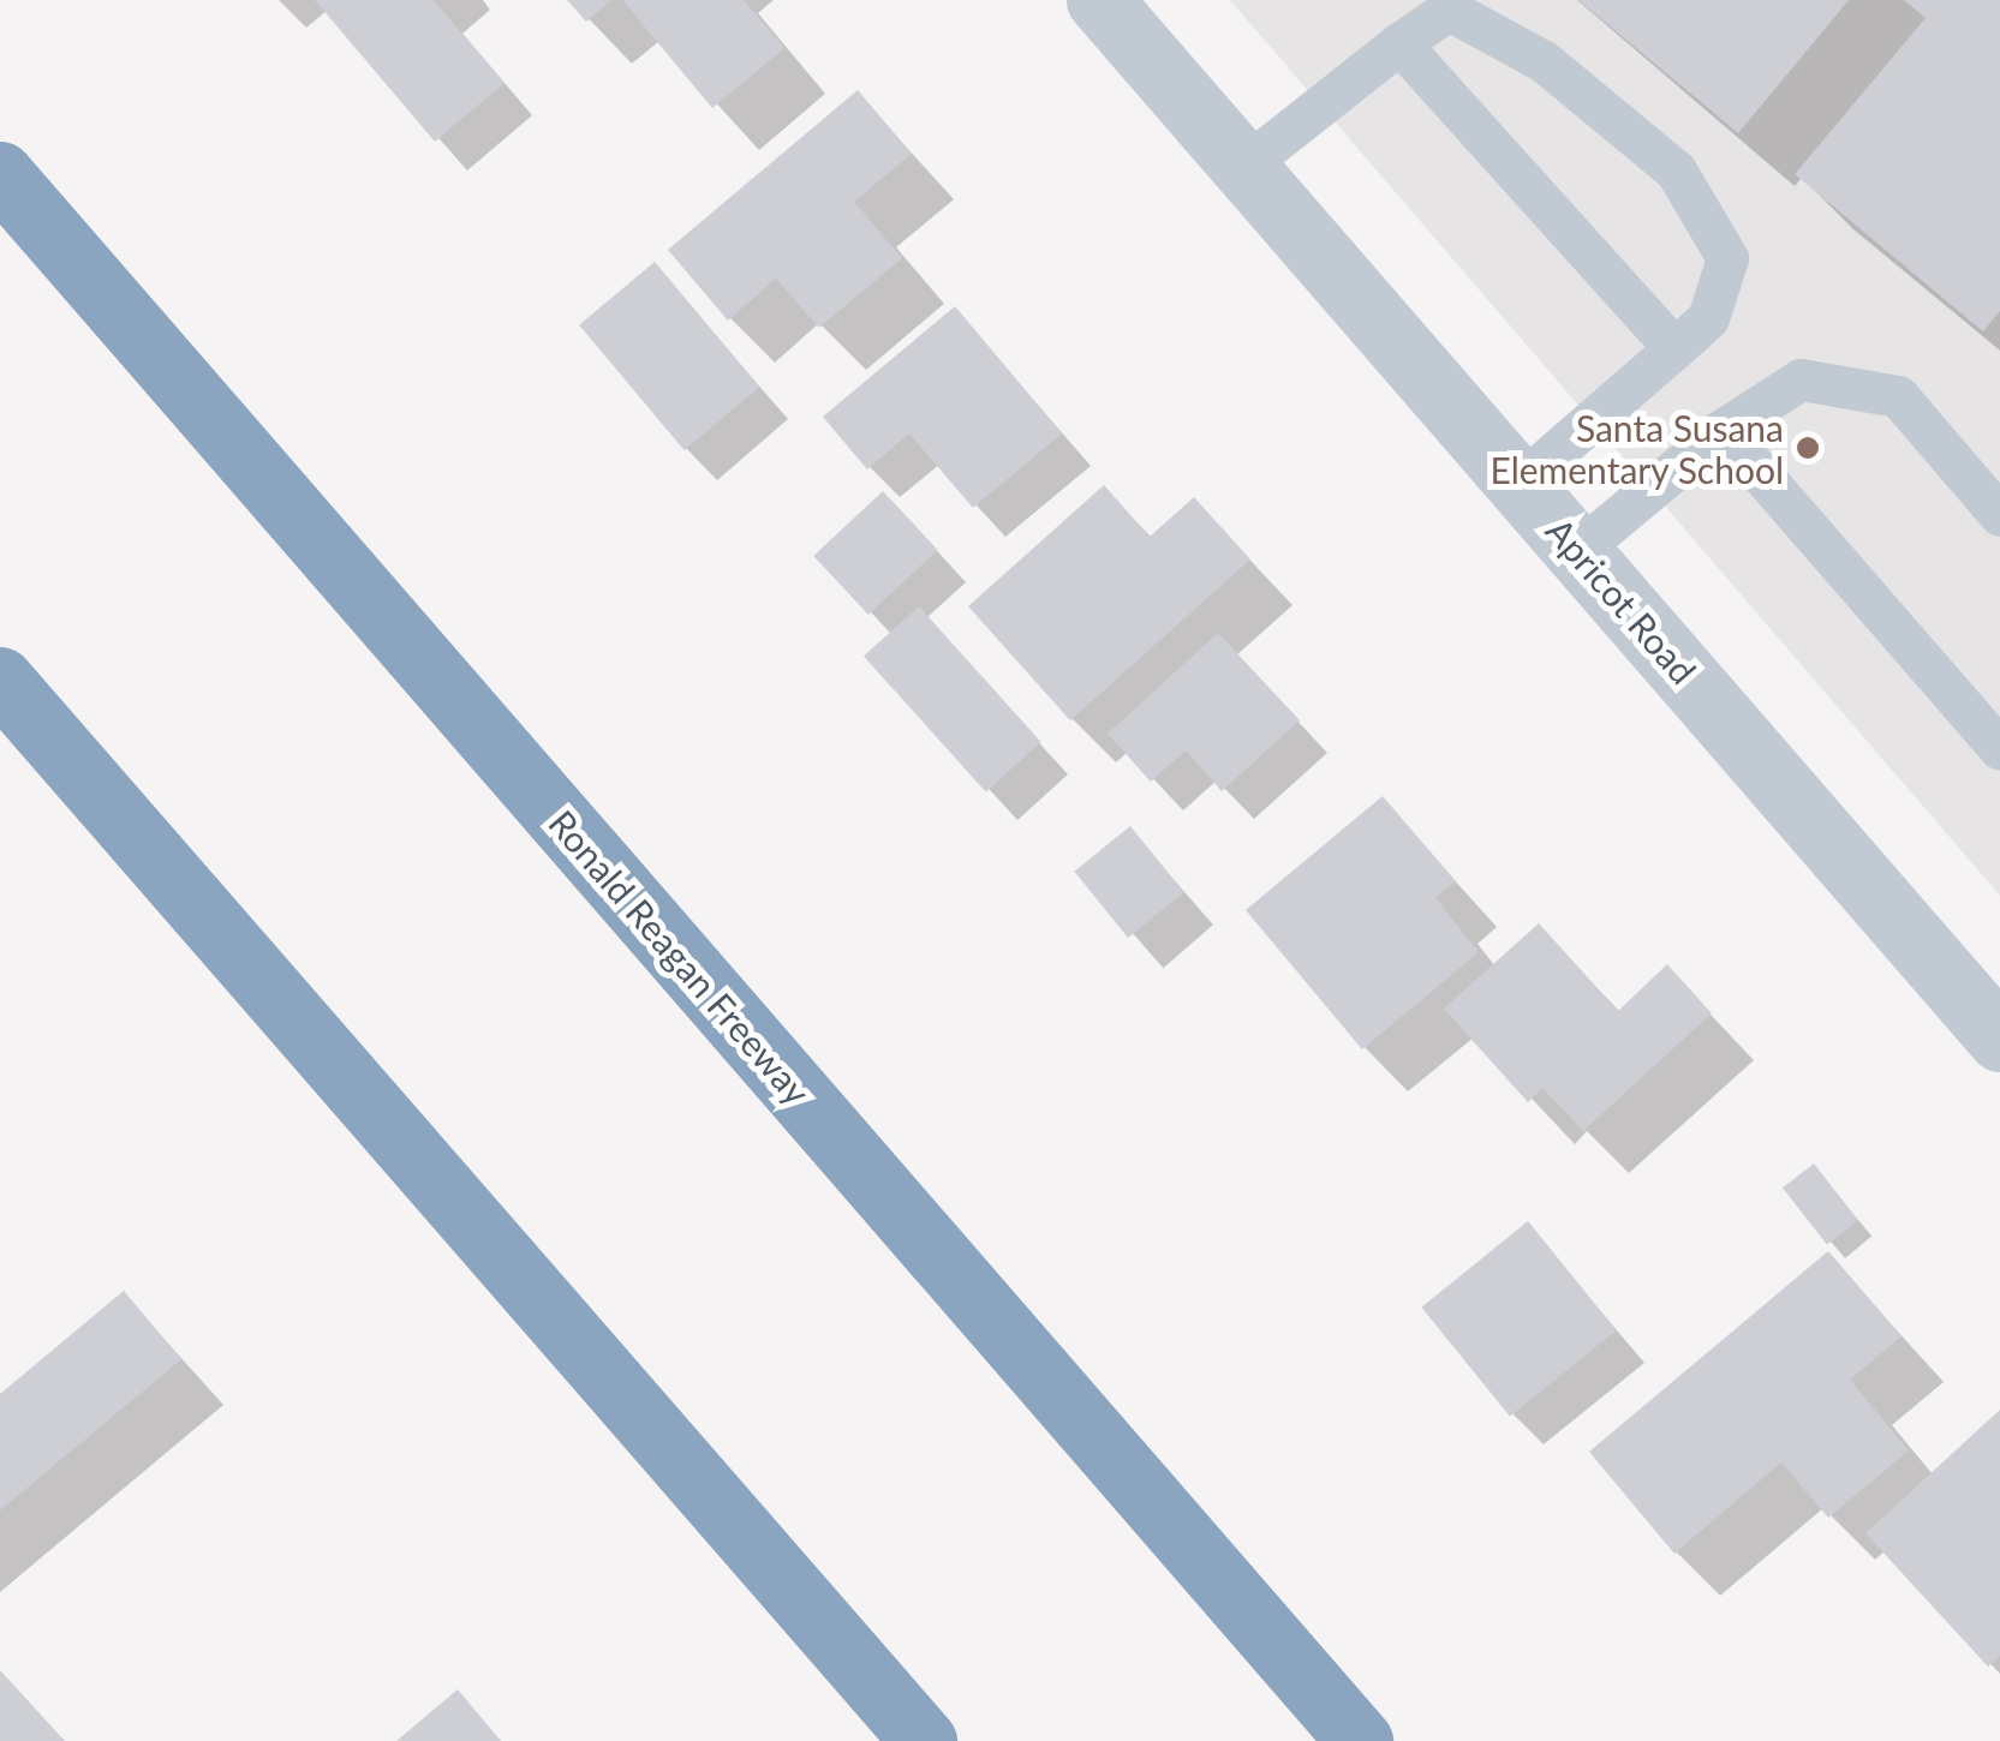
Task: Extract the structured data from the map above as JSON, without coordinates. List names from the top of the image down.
{
  "streets": {
    "highway": ["Ronald Reagan Freeway"],
    "street": ["Apricot Road"]
  },
  "places": ["Santa Susana Elementary School"]
}
